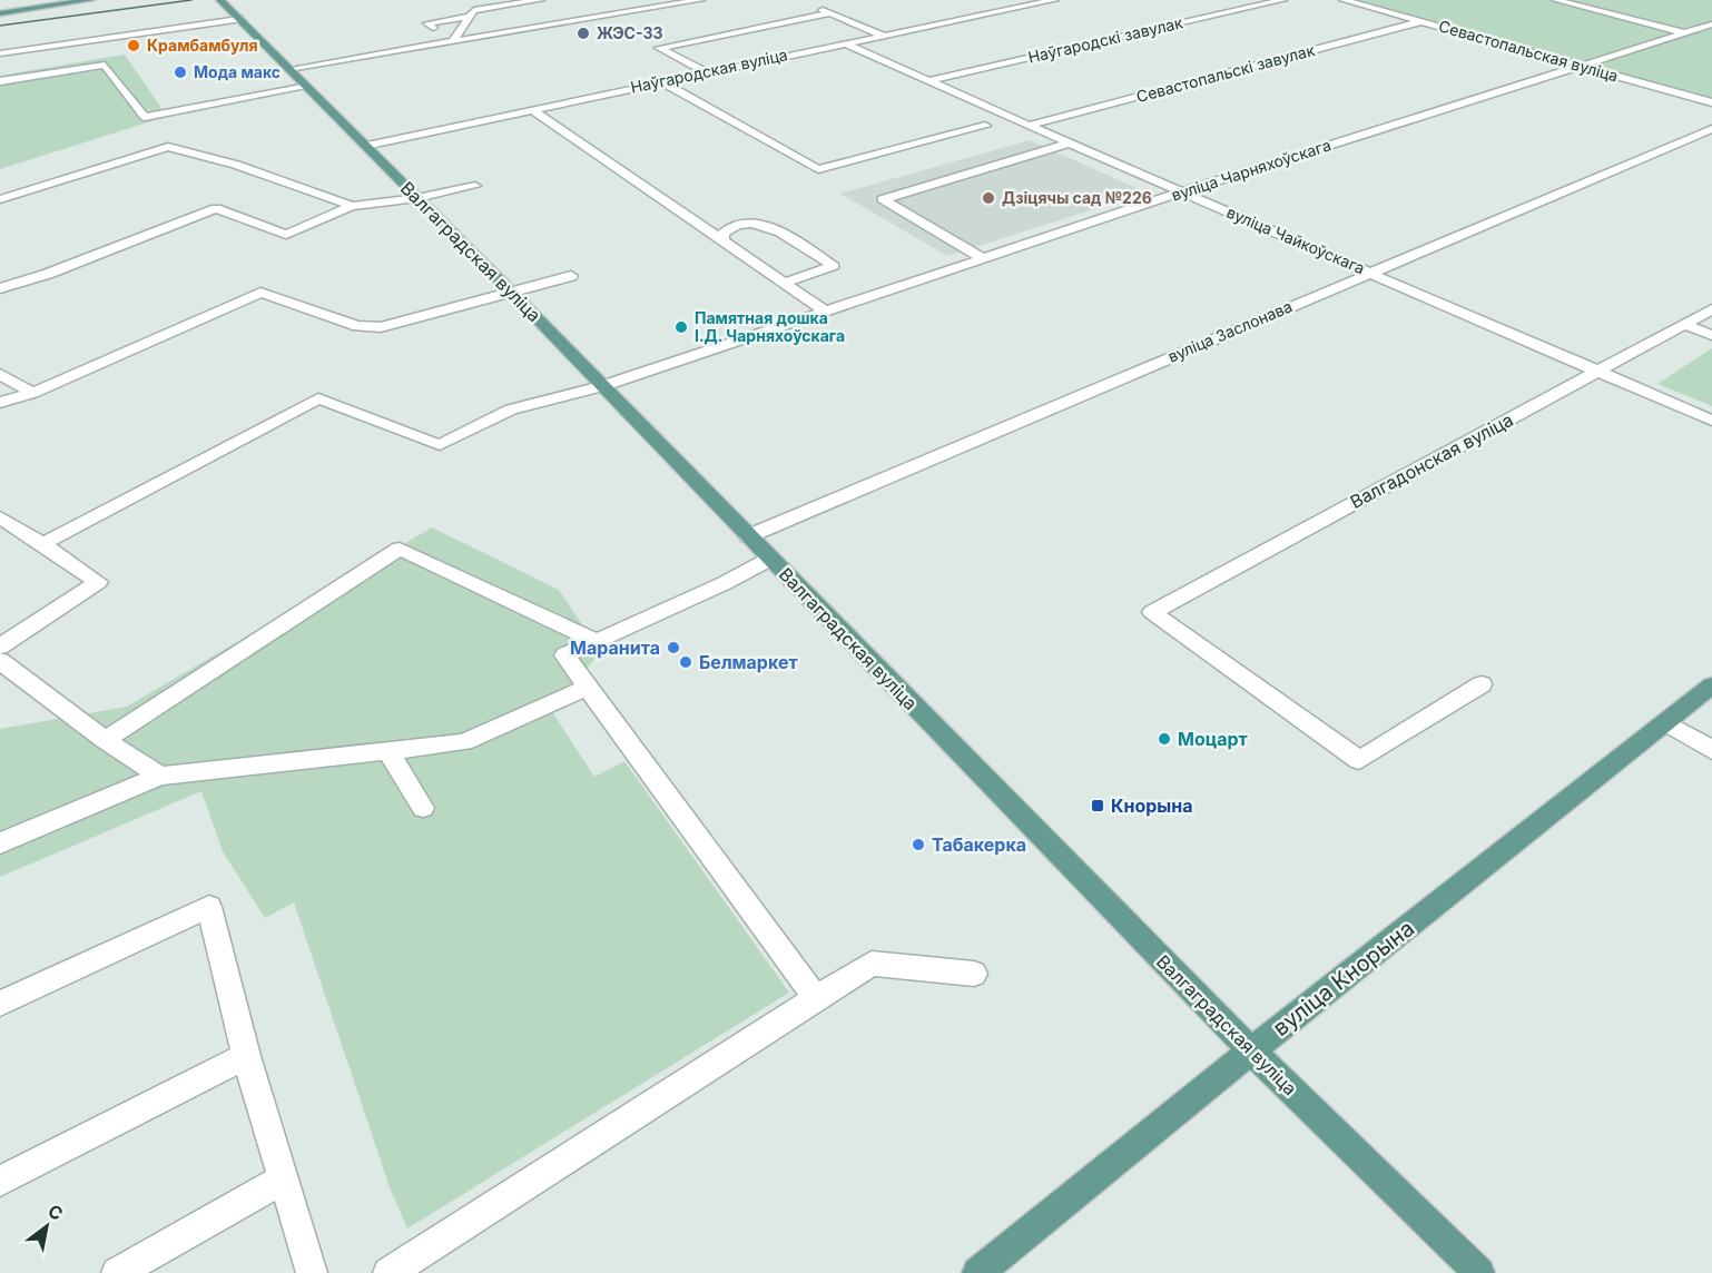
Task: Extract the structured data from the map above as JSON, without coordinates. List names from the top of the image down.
{
  "streets": {
    "main road": ["Валгаградская вуліца", "вуліца Кнорына"],
    "street": [
      "Наўгародскі завулак",
      "Севастопальская вуліца",
      "Наўгародская вуліца",
      "Севастопальскі завулак",
      "вуліца Чарняхоўскага",
      "вуліца Чайкоўскага",
      "вуліца Заслонава",
      "Валгадонская вуліца"
    ]
  },
  "crossings": [
    ["Наўгародскі завулак", "вуліца Чайкоўскага"],
    ["Севастопальская вуліца", "Севастопальскі завулак"],
    ["Севастопальская вуліца", "вуліца Чарняхоўскага"],
    ["Наўгародская вуліца", "вуліца Чайкоўскага"],
    ["Наўгародская вуліца", "Валгаградская вуліца"],
    ["Севастопальскі завулак", "вуліца Чайкоўскага"],
    ["вуліца Чарняхоўскага", "вуліца Чайкоўскага"],
    ["вуліца Чарняхоўскага", "Валгаградская вуліца"],
    ["вуліца Чайкоўскага", "вуліца Заслонава"],
    ["вуліца Чайкоўскага", "Валгадонская вуліца"],
    ["Валгаградская вуліца", "вуліца Заслонава"],
    ["Валгаградская вуліца", "вуліца Кнорына"]
  ],
  "places": {
    "other": [
      "ЖЭС-33",
      "Крамбамбуля",
      "Мода макс",
      "Дзіцячы сад №226",
      "Памятная дошка І.Д. Чарняхоўскага",
      "Маранита",
      "Белмаркет",
      "Моцарт",
      "Табакерка"
    ],
    "transit": ["Кнорына"]
  },
  "north": "top right"
}
